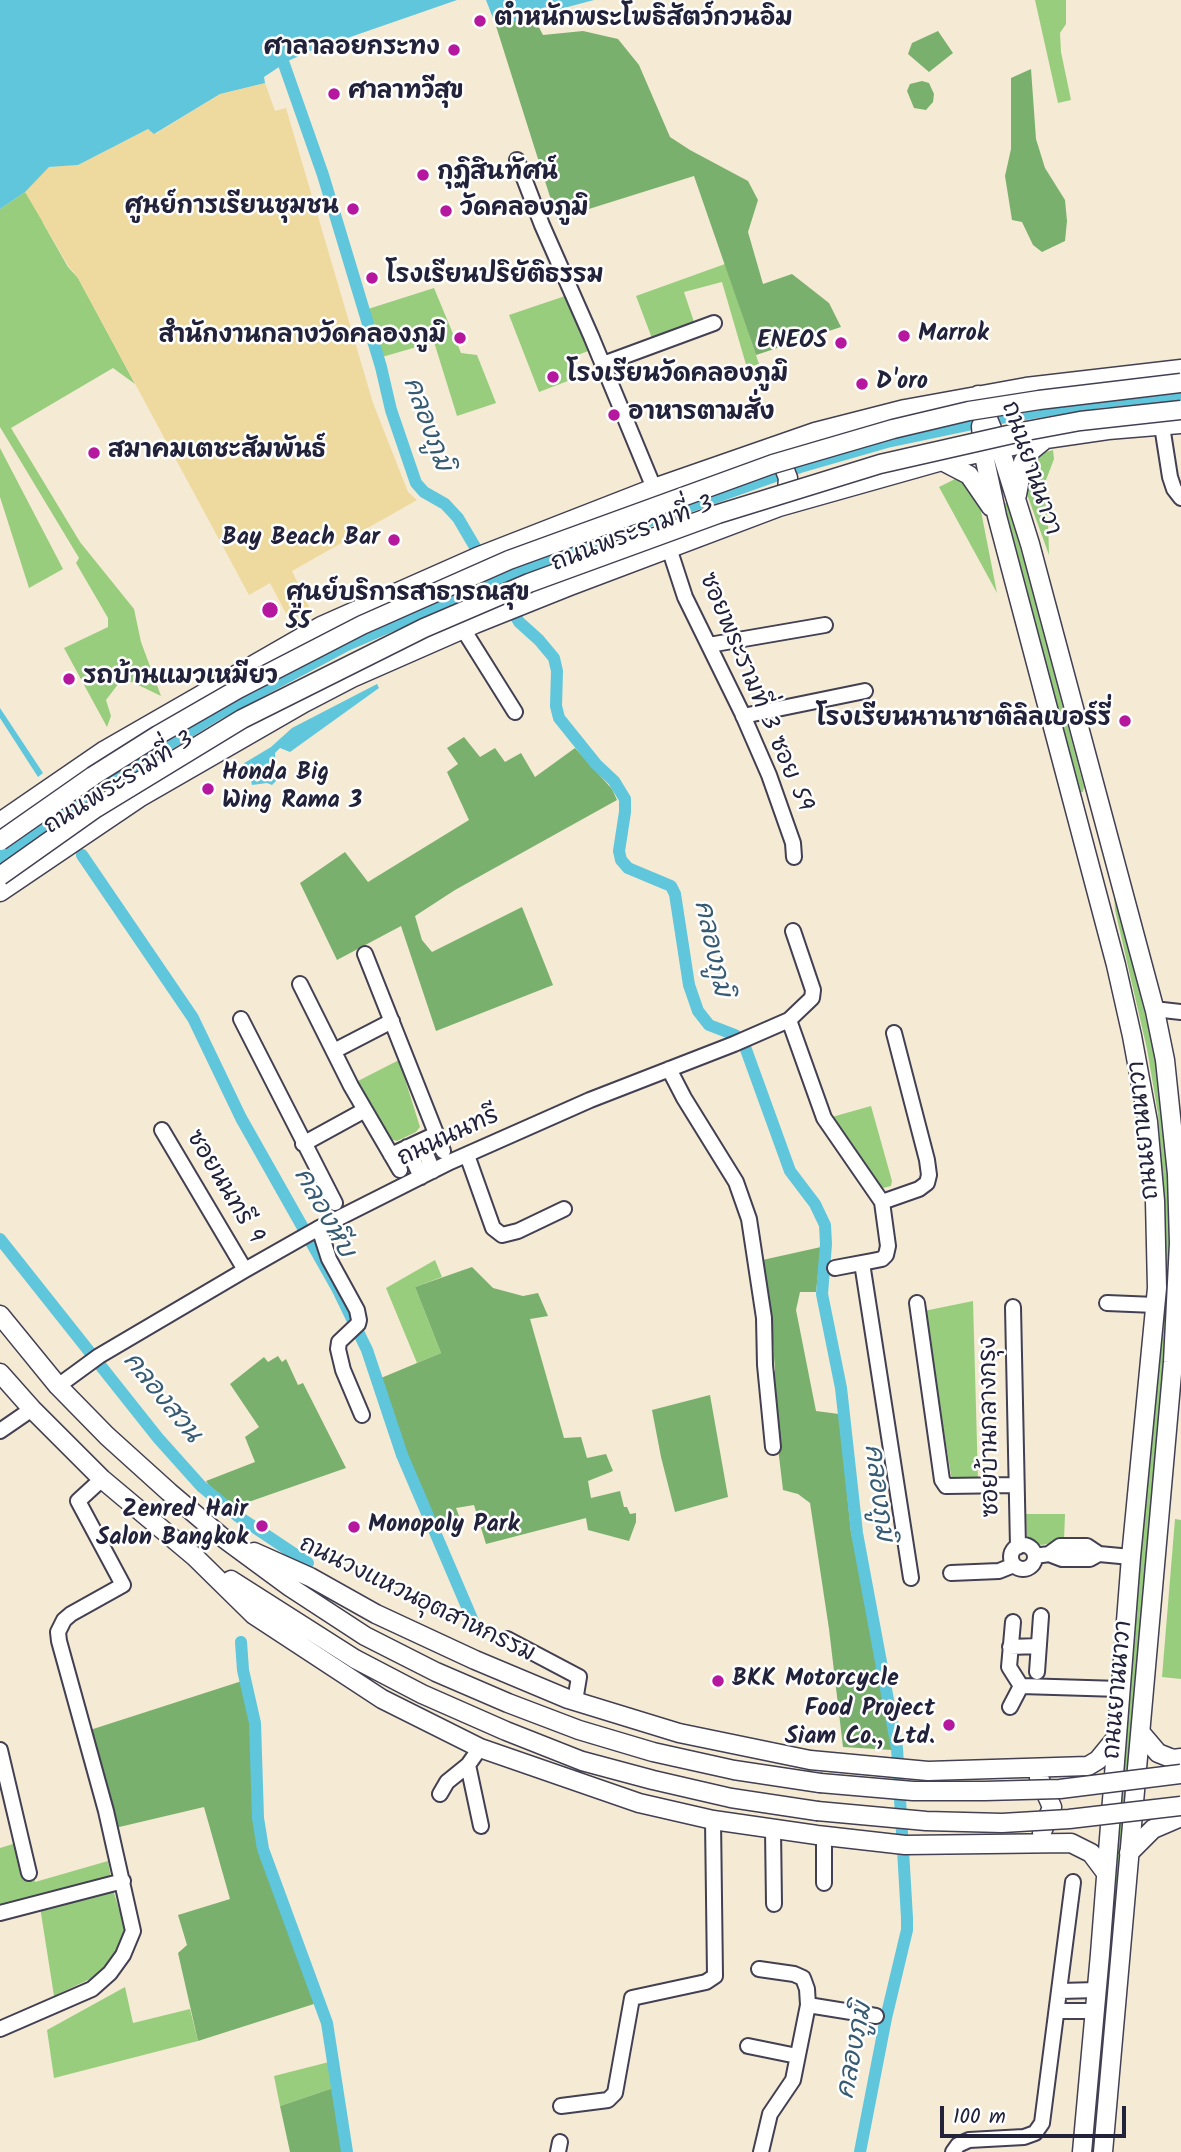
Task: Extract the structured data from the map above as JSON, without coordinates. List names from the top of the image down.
{
  "streets": {
    "main road": ["ถนนยานนาวา", "ถนนพระรามที่ 3", "ถนนวงแหวนอุตสาหกรรม"],
    "street": [
      "ซอยพระรามที่ 3 ซอย 59",
      "ถนนนนทรี",
      "ซอยนนทรี 9",
      "ซอยบ้านกลางกรุง"
    ]
  },
  "crossings": [
    ["ถนนยานนาวา", "ถนนพระรามที่ 3"],
    ["ถนนยานนาวา", "ถนนวงแหวนอุตสาหกรรม"],
    ["ถนนพระรามที่ 3", "ซอยพระรามที่ 3 ซอย 59"],
    ["ถนนนนทรี", "ซอยนนทรี 9"],
    ["ถนนนนทรี", "ถนนวงแหวนอุตสาหกรรม"]
  ],
  "water": ["คลองภูมิ", "คลองหีบ", "คลองสวน"],
  "places": [
    "ตำหนักพระโพธิสัตว์กวนอิม",
    "ศาลาลอยกระทง",
    "ศาลาทวีสุข",
    "กุฏิสินทัศน์",
    "ศูนย์การเรียนชุมชน",
    "วัดคลองภูมิ",
    "โรงเรียนปริยัติธรรม",
    "Marrok",
    "สำนักงานกลางวัดคลองภูมิ",
    "ENEOS",
    "โรงเรียนวัดคลองภูมิ",
    "D'oro",
    "อาหารตามสั่ง",
    "สมาคมเตชะสัมพันธ์",
    "Bay Beach Bar",
    "ศูนย์บริการสาธารณสุข 55",
    "รถบ้านแมวเหมียว",
    "โรงเรียนนานาชาติลิลเบอร์รี่",
    "Honda Big Wing Rama 3",
    "Zenred Hair Salon Bangkok",
    "Monopoly Park",
    "BKK Motorcycle",
    "Food Project Siam Co., Ltd."
  ],
  "scale_bar": "100 m"
}
